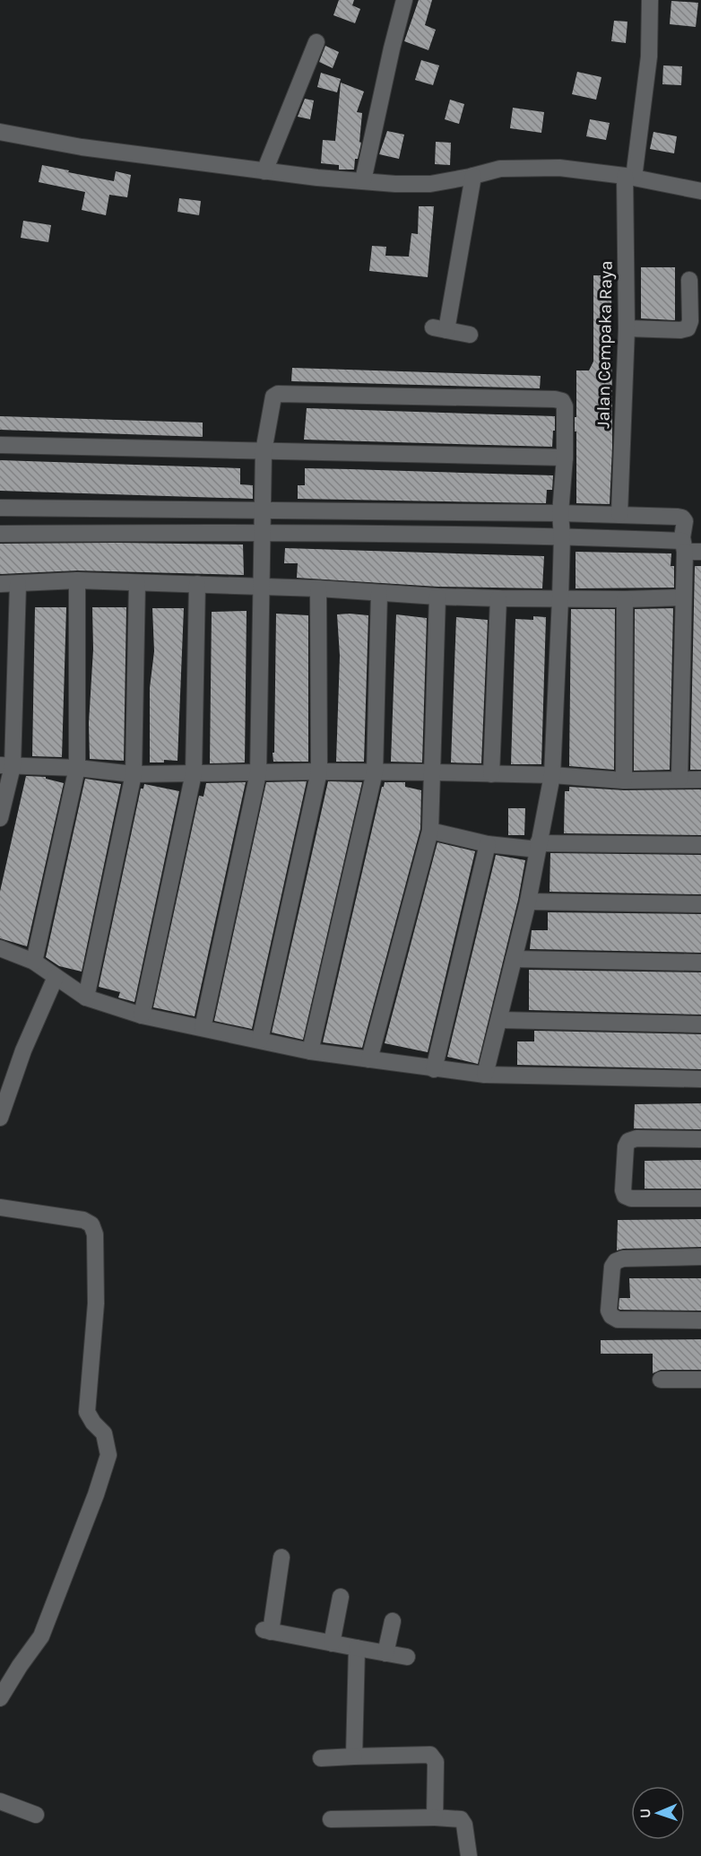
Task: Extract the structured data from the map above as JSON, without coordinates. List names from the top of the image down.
{
  "streets": {
    "street": ["Jalan Cempaka Raya"]
  },
  "north": "left"
}
